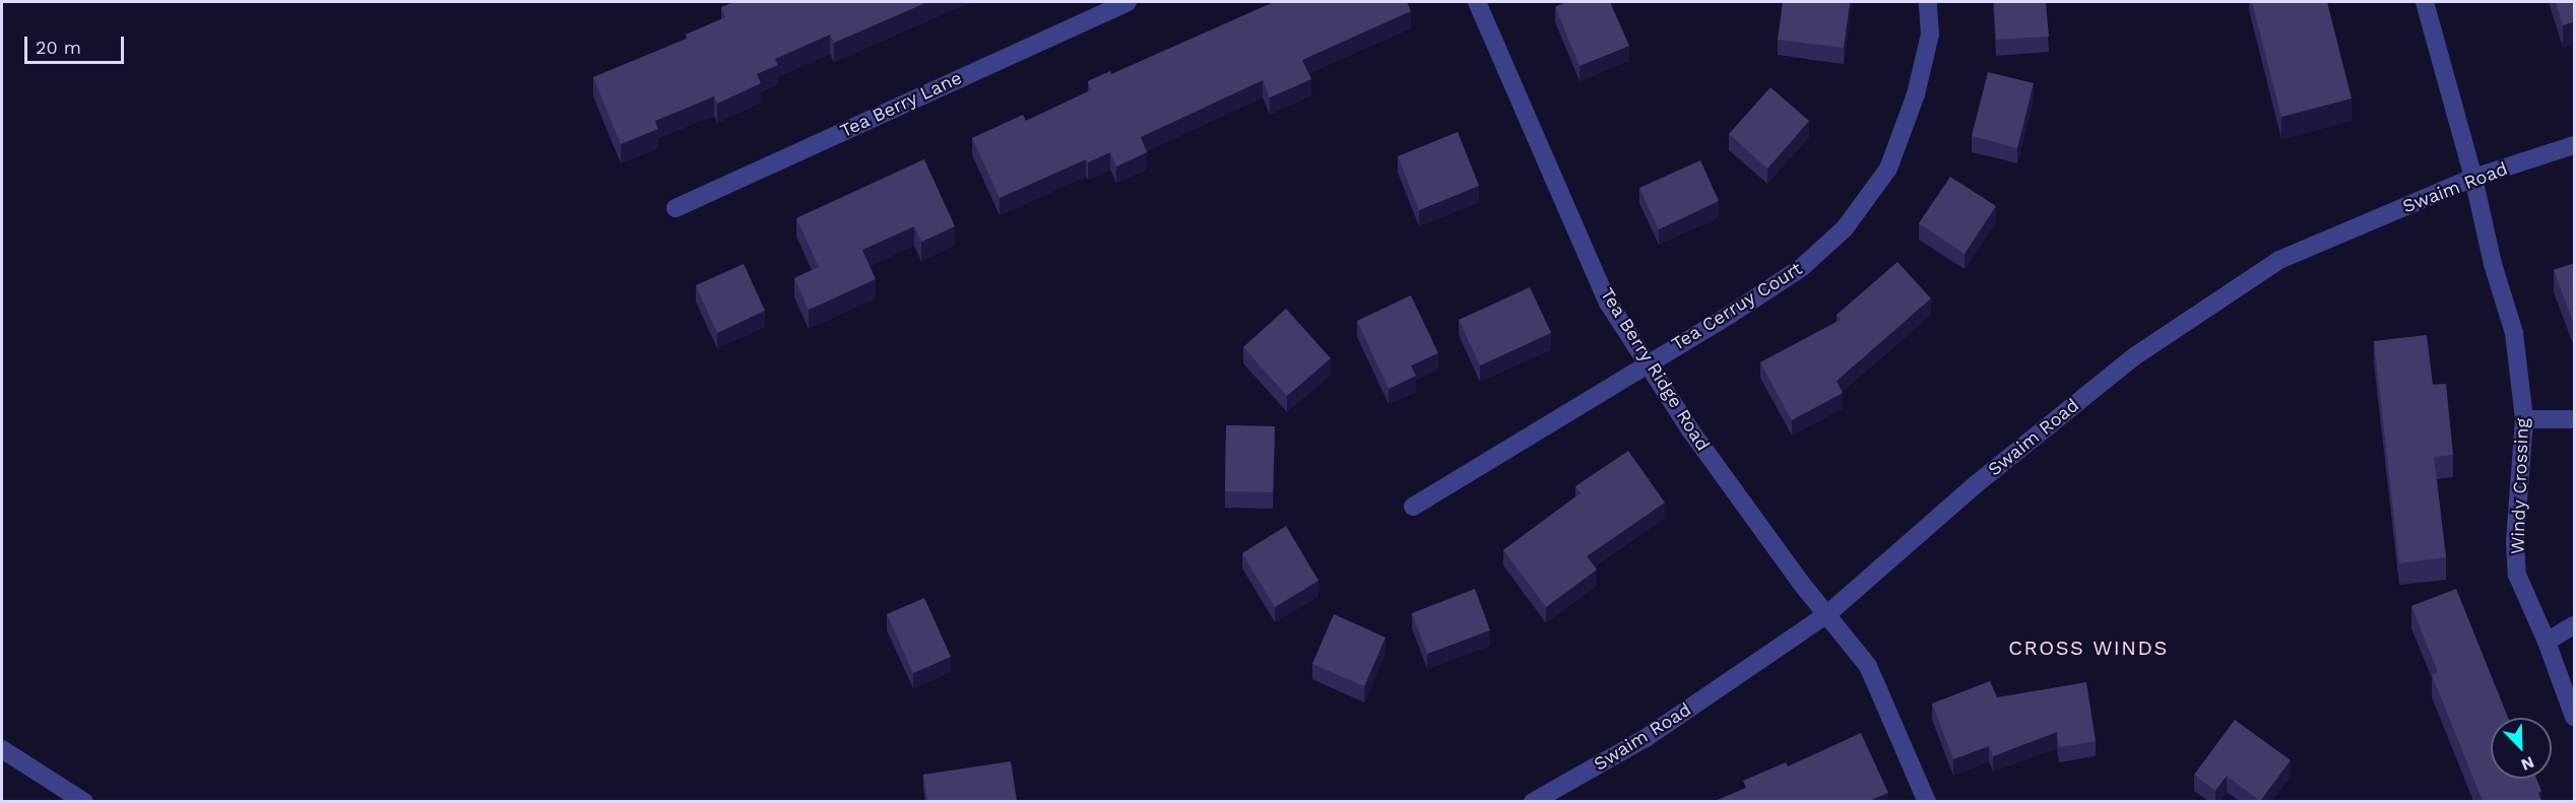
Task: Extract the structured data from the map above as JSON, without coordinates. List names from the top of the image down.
{
  "streets": {
    "street": [
      "Tea Berry Lane",
      "Swaim Road",
      "Tea Cerruy Court",
      "Tea Berry Ridge Road",
      "Windy Crossing"
    ]
  },
  "crossings": [
    ["Swaim Road", "Tea Berry Ridge Road"],
    ["Swaim Road", "Windy Crossing"],
    ["Tea Cerruy Court", "Tea Berry Ridge Road"]
  ],
  "districts": ["CROSS WINDS"],
  "scale_bar": "20 m",
  "north": "bottom right"
}
